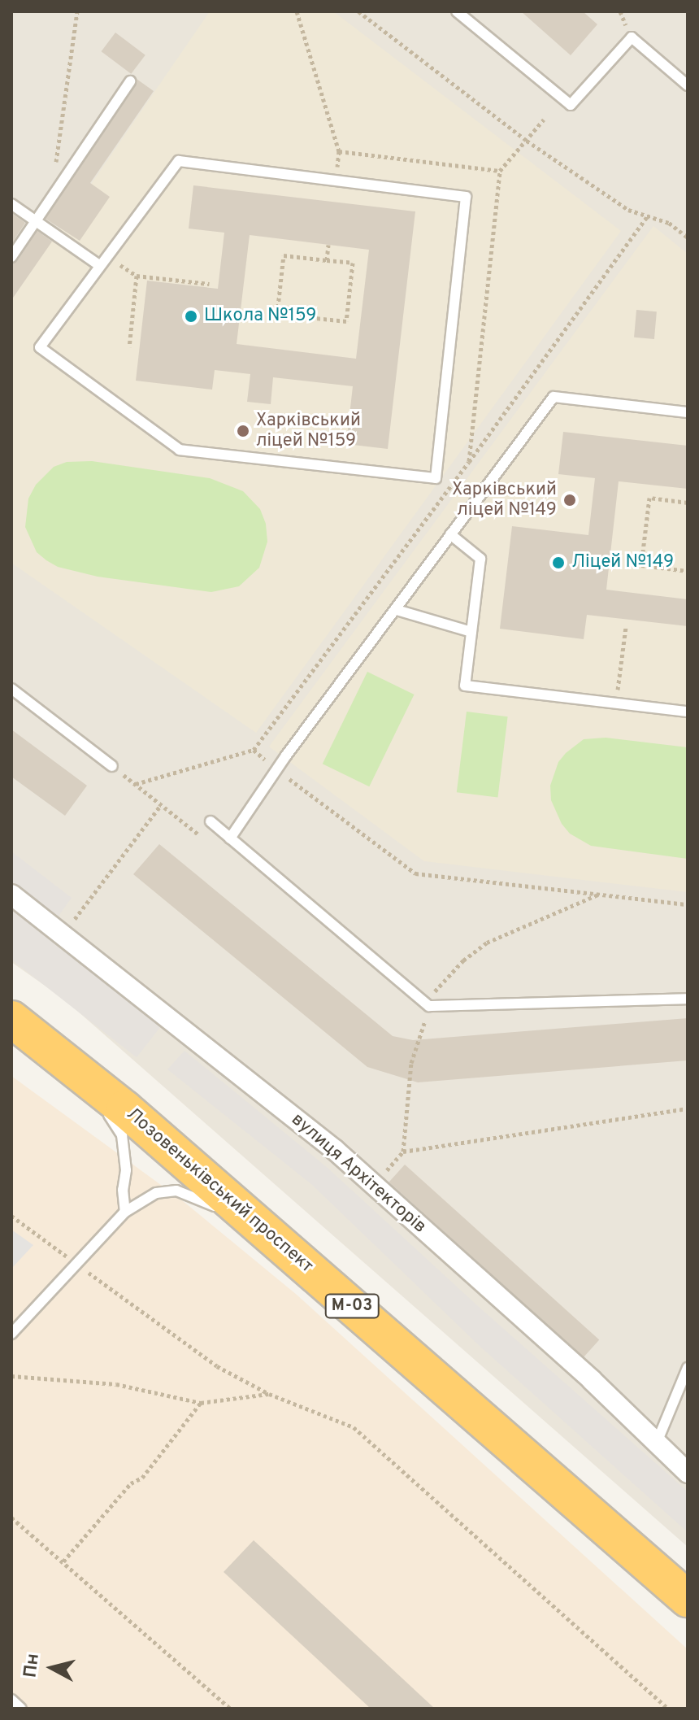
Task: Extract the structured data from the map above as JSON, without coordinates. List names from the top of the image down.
{
  "streets": {
    "highway": ["Лозовеньківський проспект", "М-03"],
    "street": ["вулиця Архітекторів"]
  },
  "places": [
    "Школа №159",
    "Харківський ліцей №159",
    "Харківський ліцей №149",
    "Ліцей №149"
  ],
  "north": "left"
}
